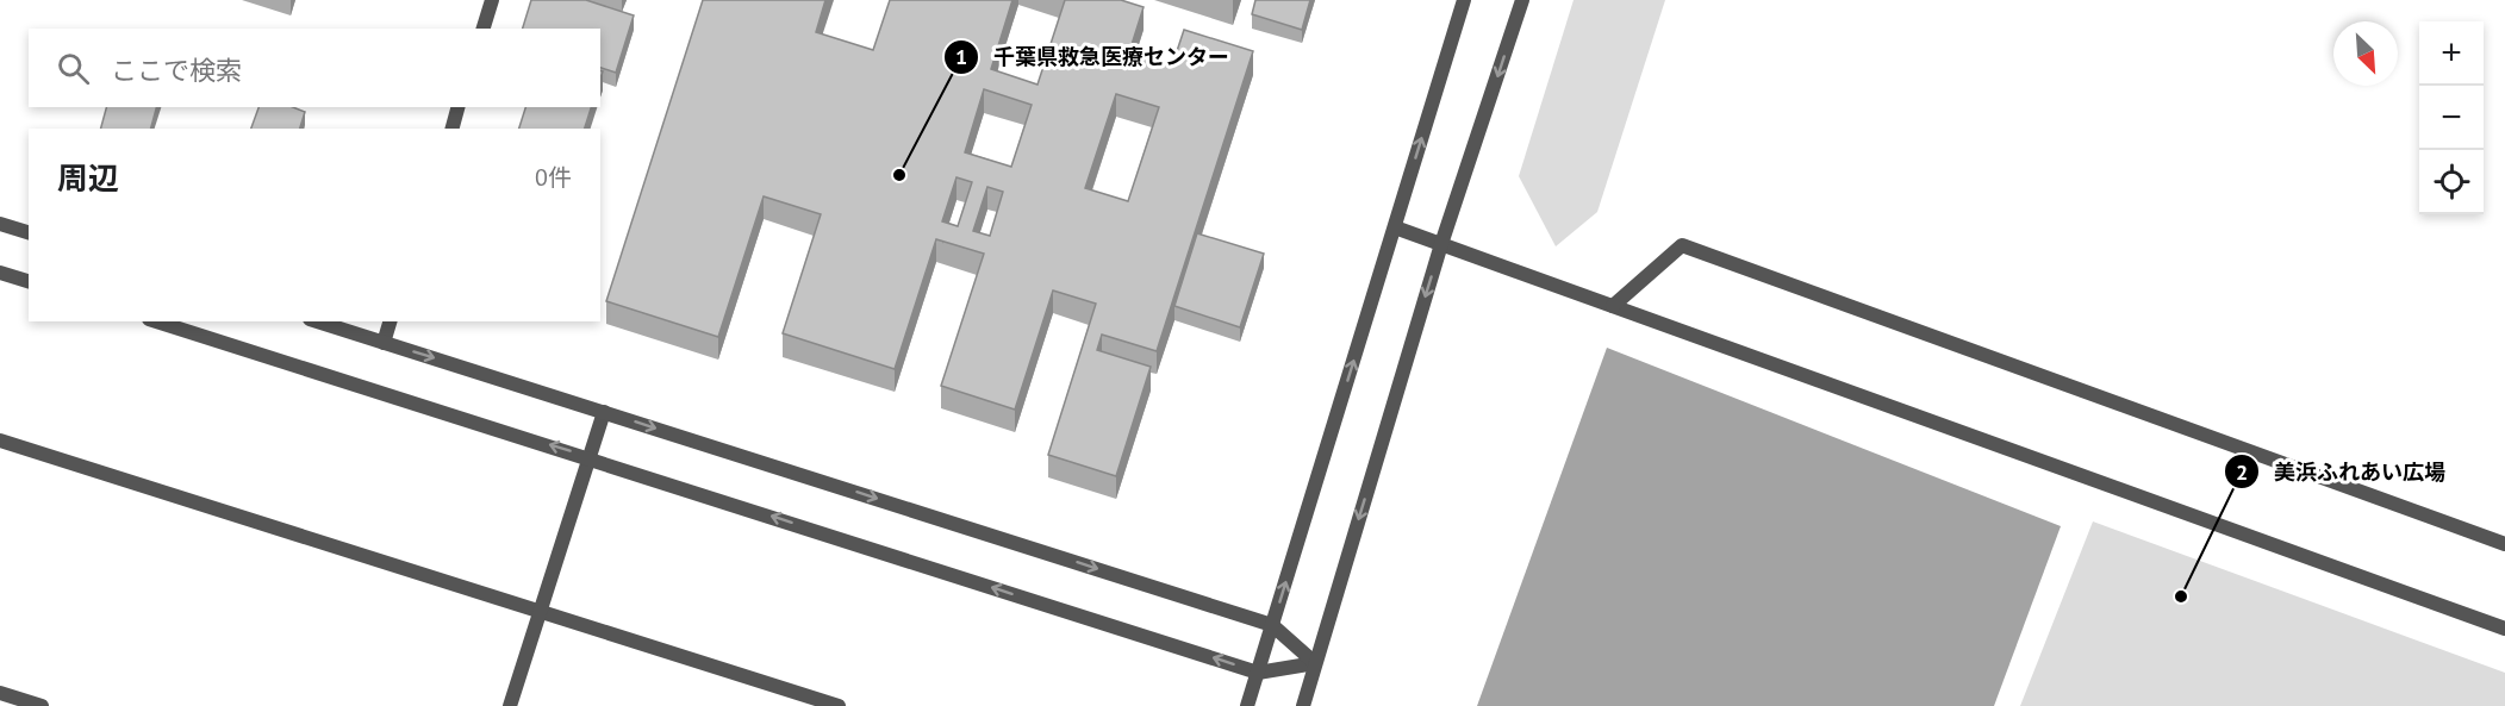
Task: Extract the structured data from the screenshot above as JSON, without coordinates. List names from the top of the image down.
{
  "places": ["千葉県救急医療センター", "美浜ふれあい広場"],
  "north": "bottom right",
  "page": {
    "map_buttons": ["+", "−"],
    "search": "ここで検索",
    "heading": ["周辺", "0件"]
  }
}
